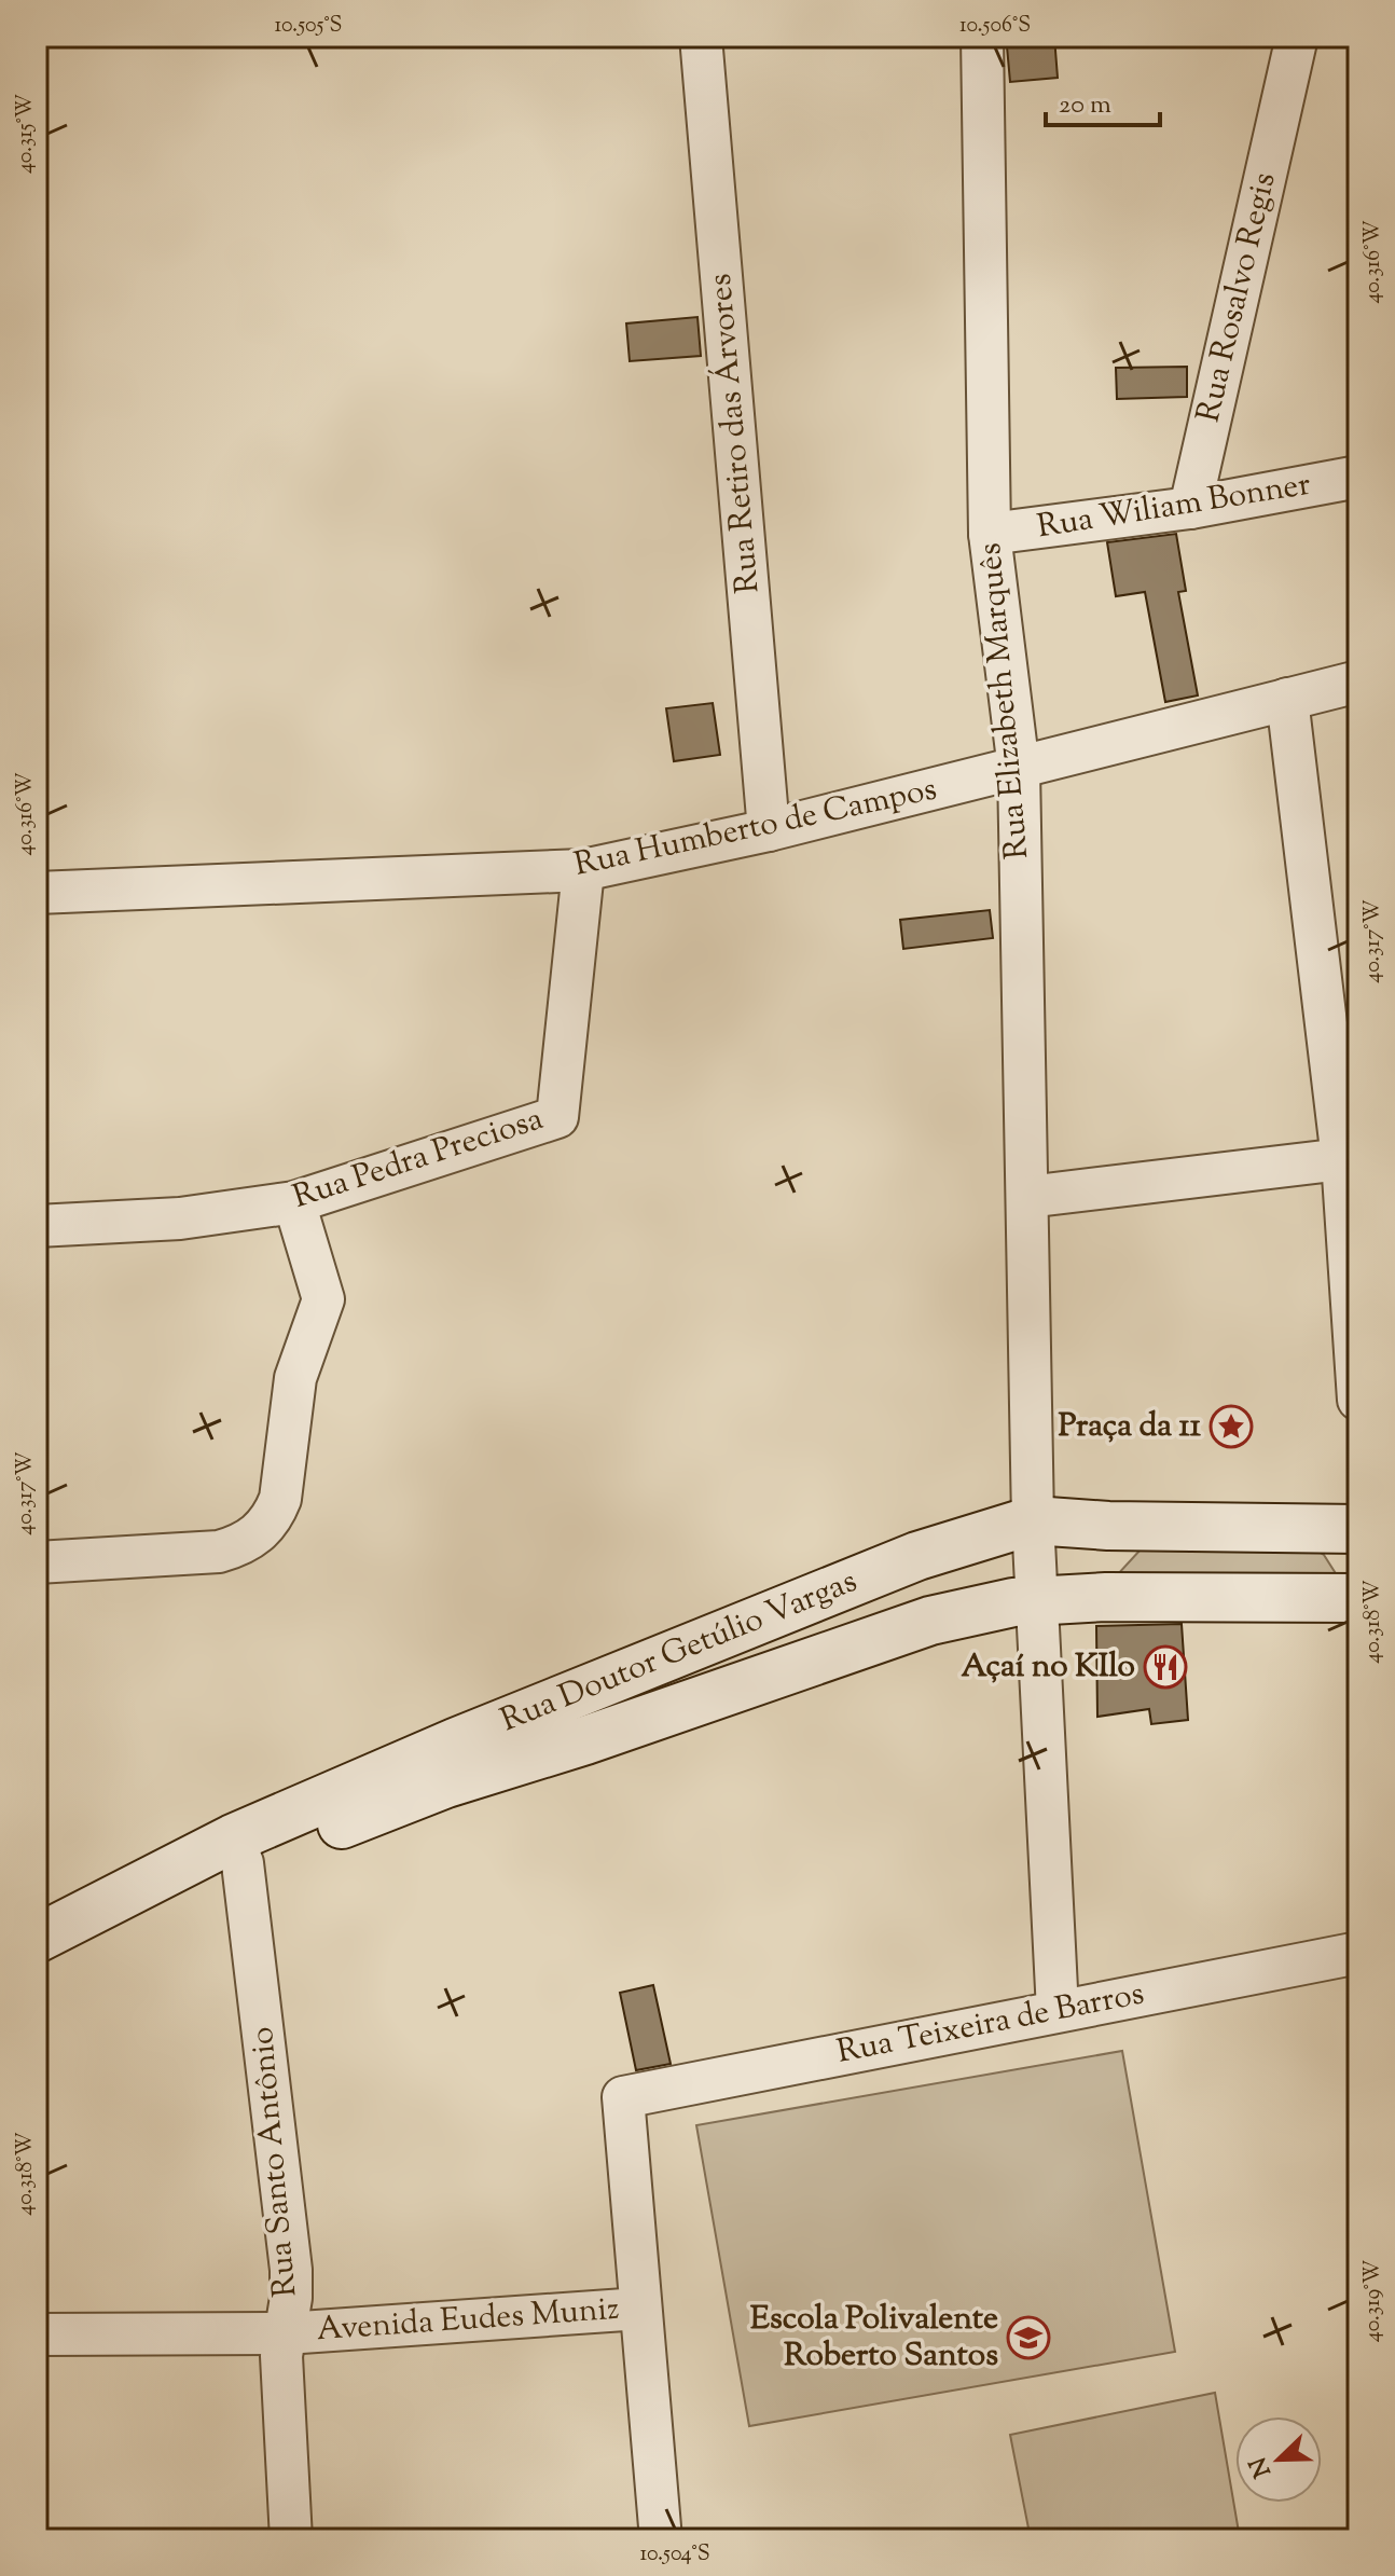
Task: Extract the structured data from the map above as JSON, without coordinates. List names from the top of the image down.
{
  "streets": {
    "main road": ["Rua Doutor Getúlio Vargas"],
    "street": [
      "Rua Rosalvo Regis",
      "Rua Retiro das Árvores",
      "Rua Wiliam Bonner",
      "Rua Elizabeth Marquês",
      "Rua Humberto de Campos",
      "Rua Pedra Preciosa",
      "Rua Teixeira de Barros",
      "Rua Santo Antônio",
      "Avenida Eudes Muniz"
    ]
  },
  "crossings": [
    ["Rua Rosalvo Regis", "Rua Wiliam Bonner"],
    ["Rua Retiro das Árvores", "Rua Humberto de Campos"],
    ["Rua Wiliam Bonner", "Rua Elizabeth Marquês"],
    ["Rua Elizabeth Marquês", "Rua Humberto de Campos"],
    ["Rua Elizabeth Marquês", "Rua Doutor Getúlio Vargas"],
    ["Rua Elizabeth Marquês", "Rua Teixeira de Barros"],
    ["Rua Humberto de Campos", "Rua Pedra Preciosa"],
    ["Rua Doutor Getúlio Vargas", "Rua Santo Antônio"],
    ["Rua Teixeira de Barros", "Avenida Eudes Muniz"],
    ["Rua Santo Antônio", "Avenida Eudes Muniz"]
  ],
  "places": {
    "place": ["Praça da 11"],
    "restaurant": ["Açaí no KIlo"],
    "school or university": ["Escola Polivalente Roberto Santos"]
  },
  "scale_bar": "20 m",
  "north": "bottom left",
  "coordinates": [
    "10.505°S",
    "10.506°S",
    "40.315°W",
    "40.316°W",
    "40.317°W",
    "40.318°W",
    "40.319°W",
    "10.504°S"
  ]
}
